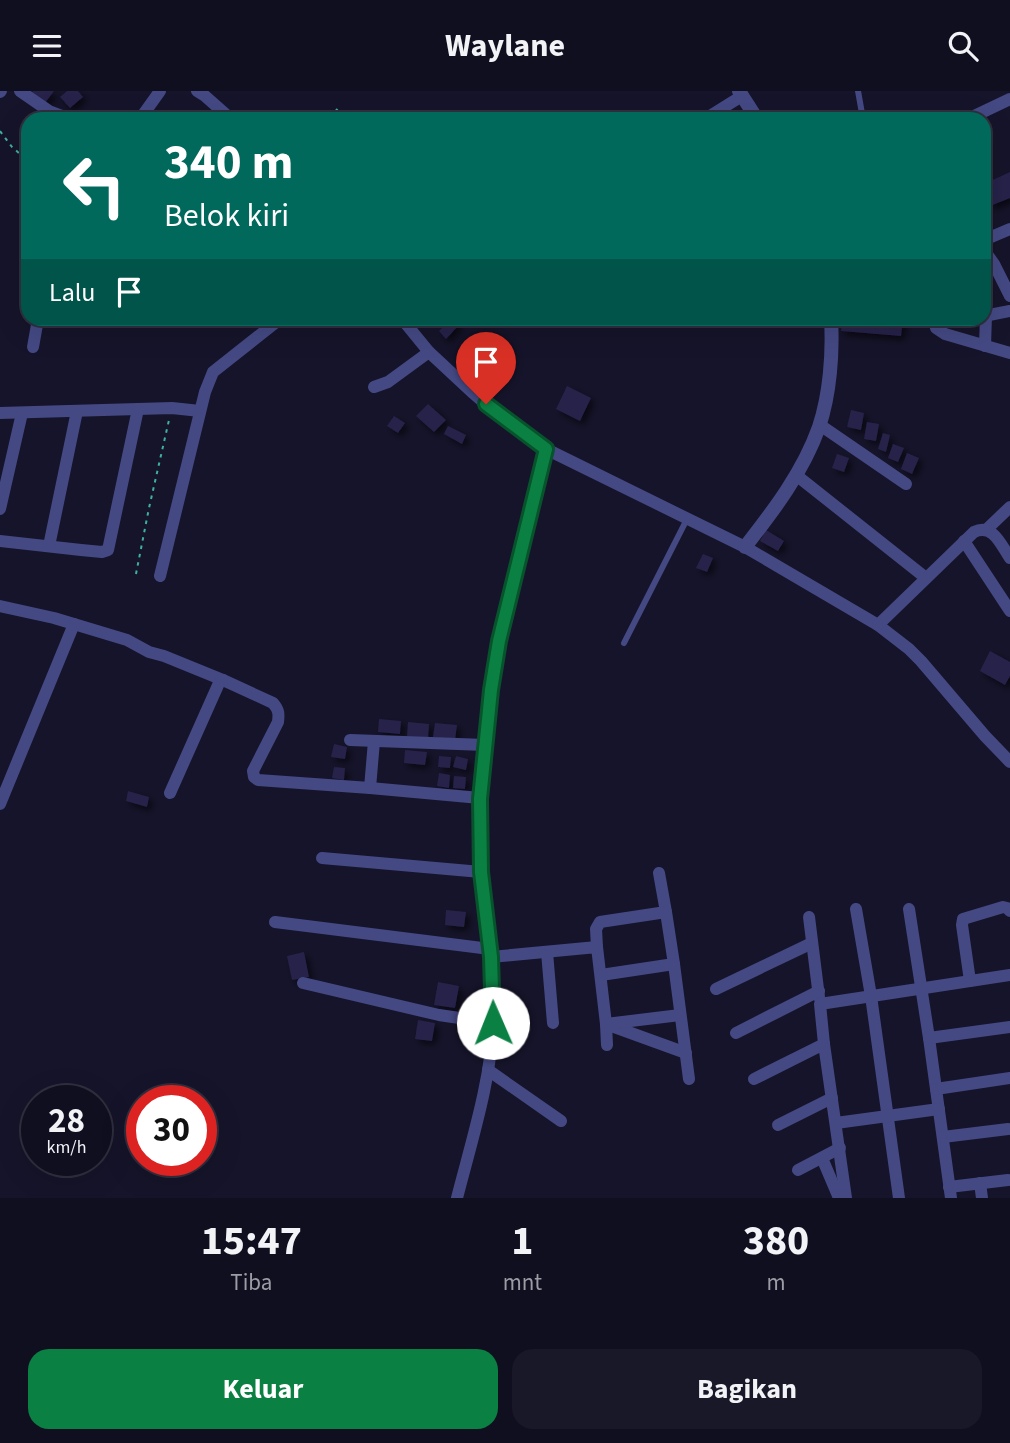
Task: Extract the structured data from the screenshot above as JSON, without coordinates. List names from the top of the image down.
{
  "page": {
    "header": "Waylane",
    "turn": ["340 m", "Belok kiri"],
    "then": "Lalu",
    "speed": "28 km/h",
    "limit": "30",
    "eta": [
      "15:47",
      "Tiba",
      "1",
      "mnt",
      "380",
      "m"
    ],
    "buttons": ["Keluar", "Bagikan"]
  }
}
